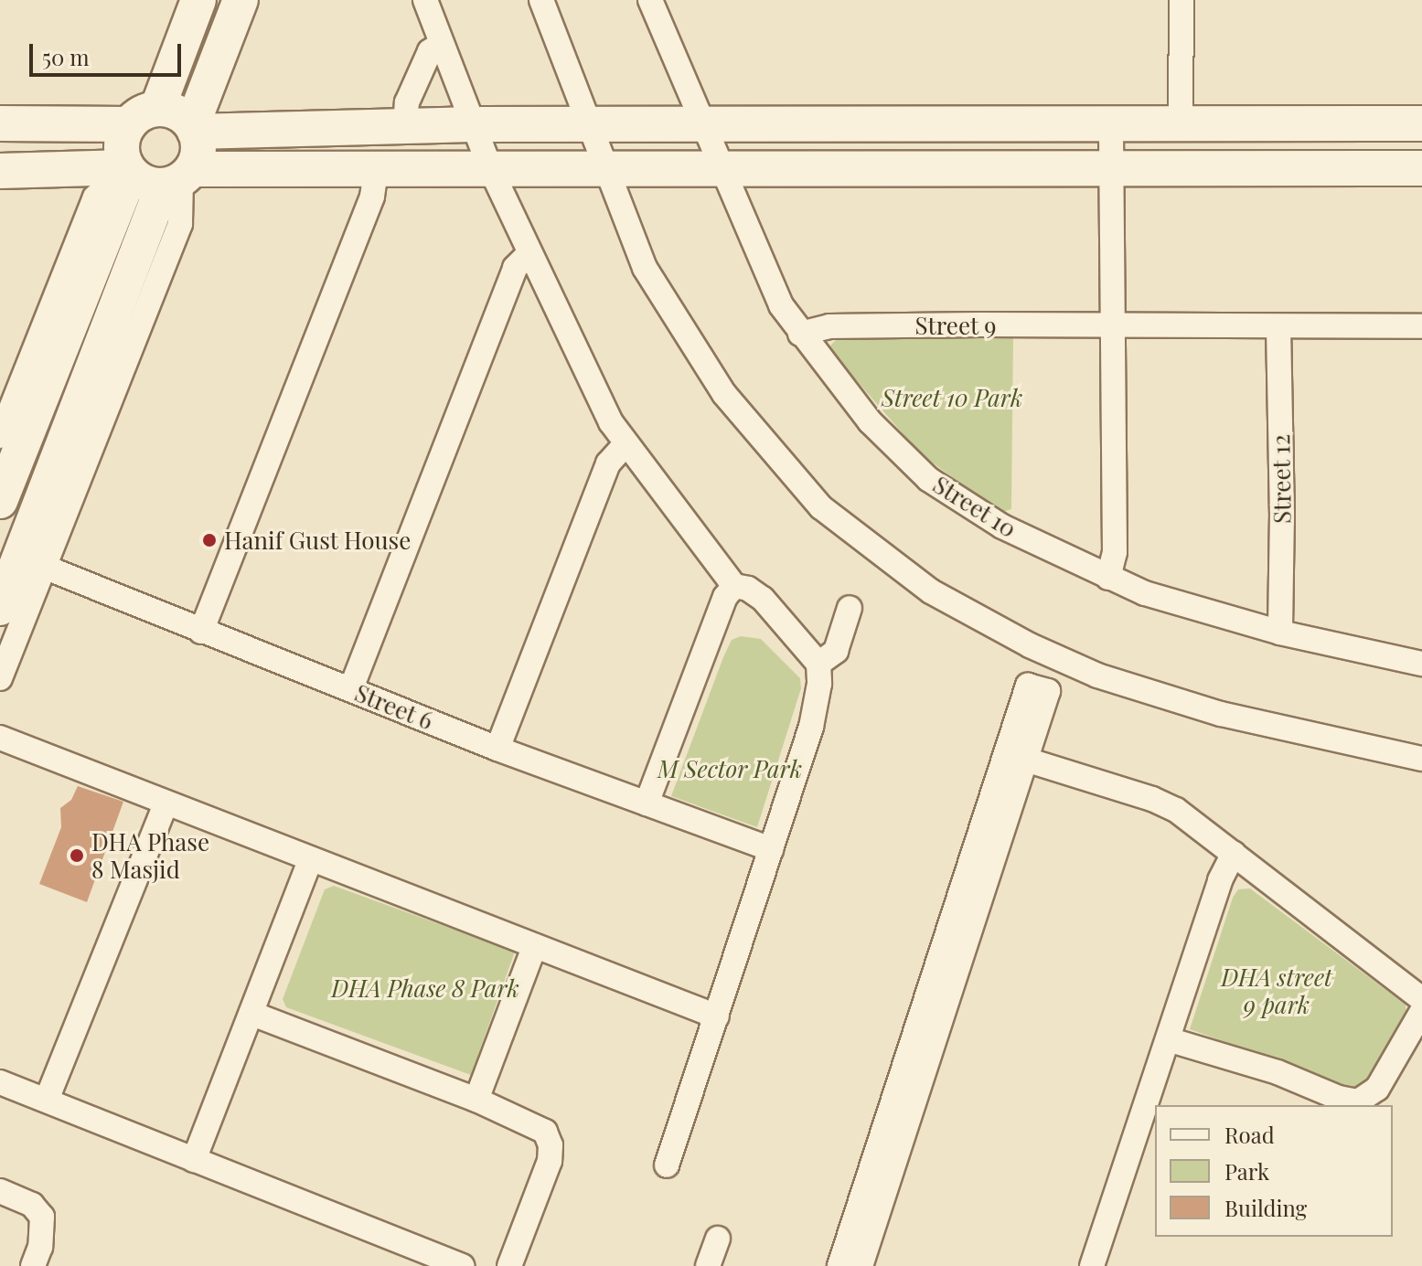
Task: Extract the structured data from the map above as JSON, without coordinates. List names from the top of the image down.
{
  "streets": {
    "street": [
      "Street 9",
      "Street 12",
      "Street 10",
      "Street 6"
    ]
  },
  "crossings": [
    ["Street 9", "Street 12"],
    ["Street 9", "Street 10"],
    ["Street 12", "Street 10"]
  ],
  "parks": [
    "Street 10 Park",
    "M Sector Park",
    "DHA street 9 park",
    "DHA Phase 8 Park"
  ],
  "places": ["Hanif Gust House", "DHA Phase 8 Masjid"],
  "legend": ["Road", "Park", "Building"],
  "scale_bar": "50 m"
}
